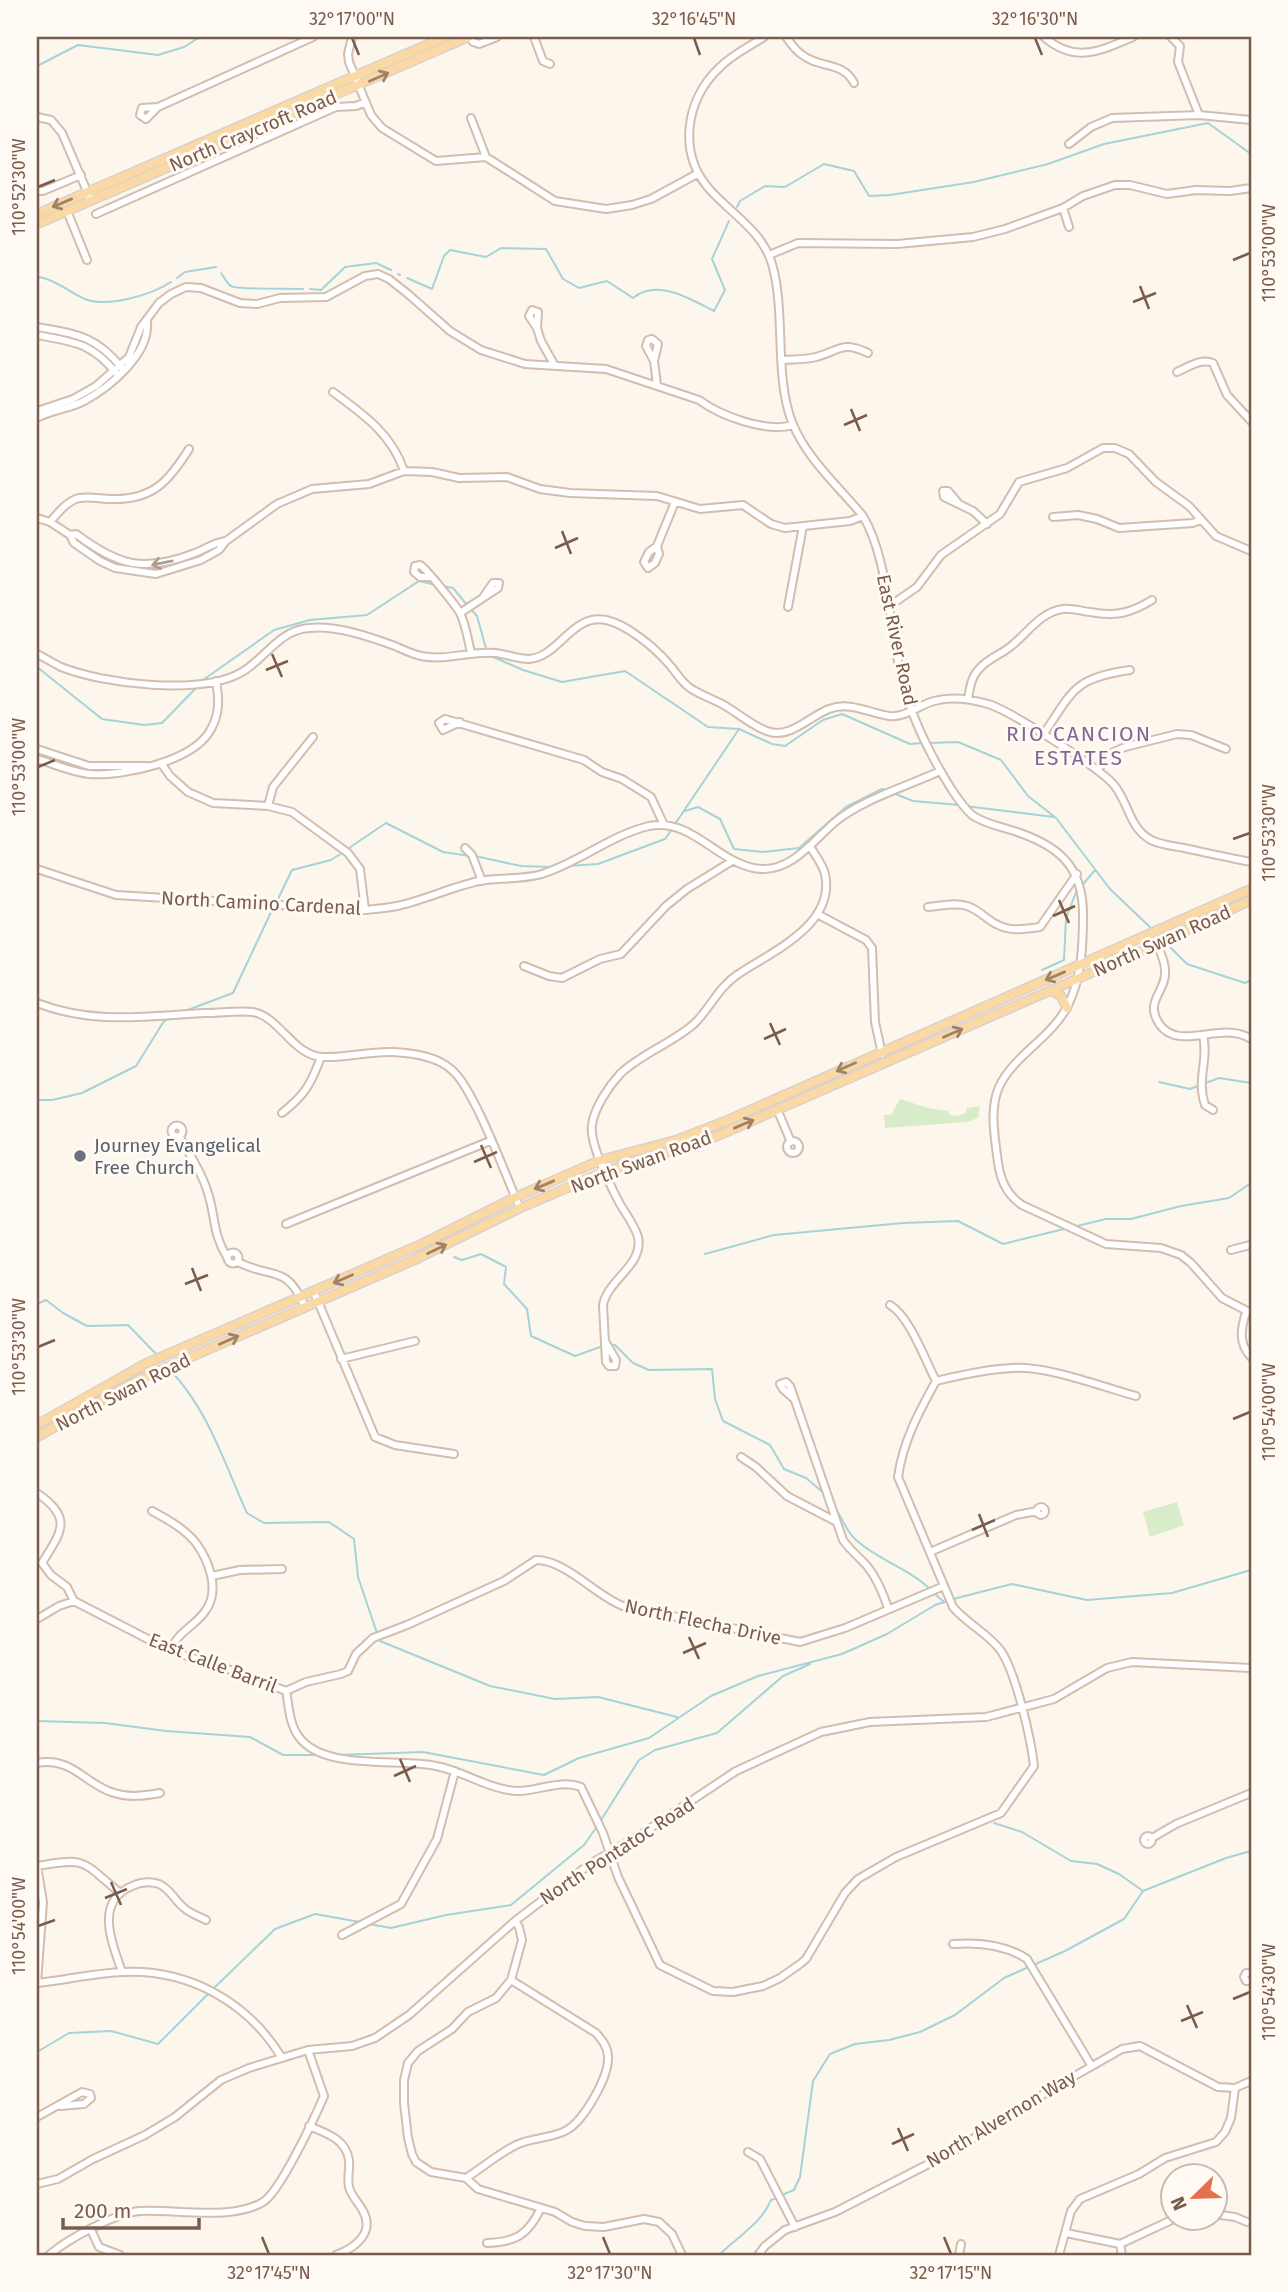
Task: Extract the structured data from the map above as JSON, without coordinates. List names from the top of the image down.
{
  "streets": {
    "main road": ["North Craycroft Road", "North Swan Road"],
    "street": [
      "East River Road",
      "North Camino Cardenal",
      "North Flecha Drive",
      "East Calle Barril",
      "North Pontatoc Road",
      "North Alvernon Way"
    ]
  },
  "crossings": [
    ["North Flecha Drive", "East Calle Barril"]
  ],
  "districts": ["RIO CANCION ESTATES"],
  "places": ["Journey Evangelical Free Church"],
  "scale_bar": "200 m",
  "north": "bottom left",
  "coordinates": [
    "32°17'00\"N",
    "32°16'45\"N",
    "32°16'30\"N",
    "110°52'30\"W",
    "110°53'00\"W",
    "110°53'30\"W",
    "110°54'00\"W",
    "110°54'30\"W",
    "32°17'45\"N",
    "32°17'30\"N",
    "32°17'15\"N"
  ]
}
